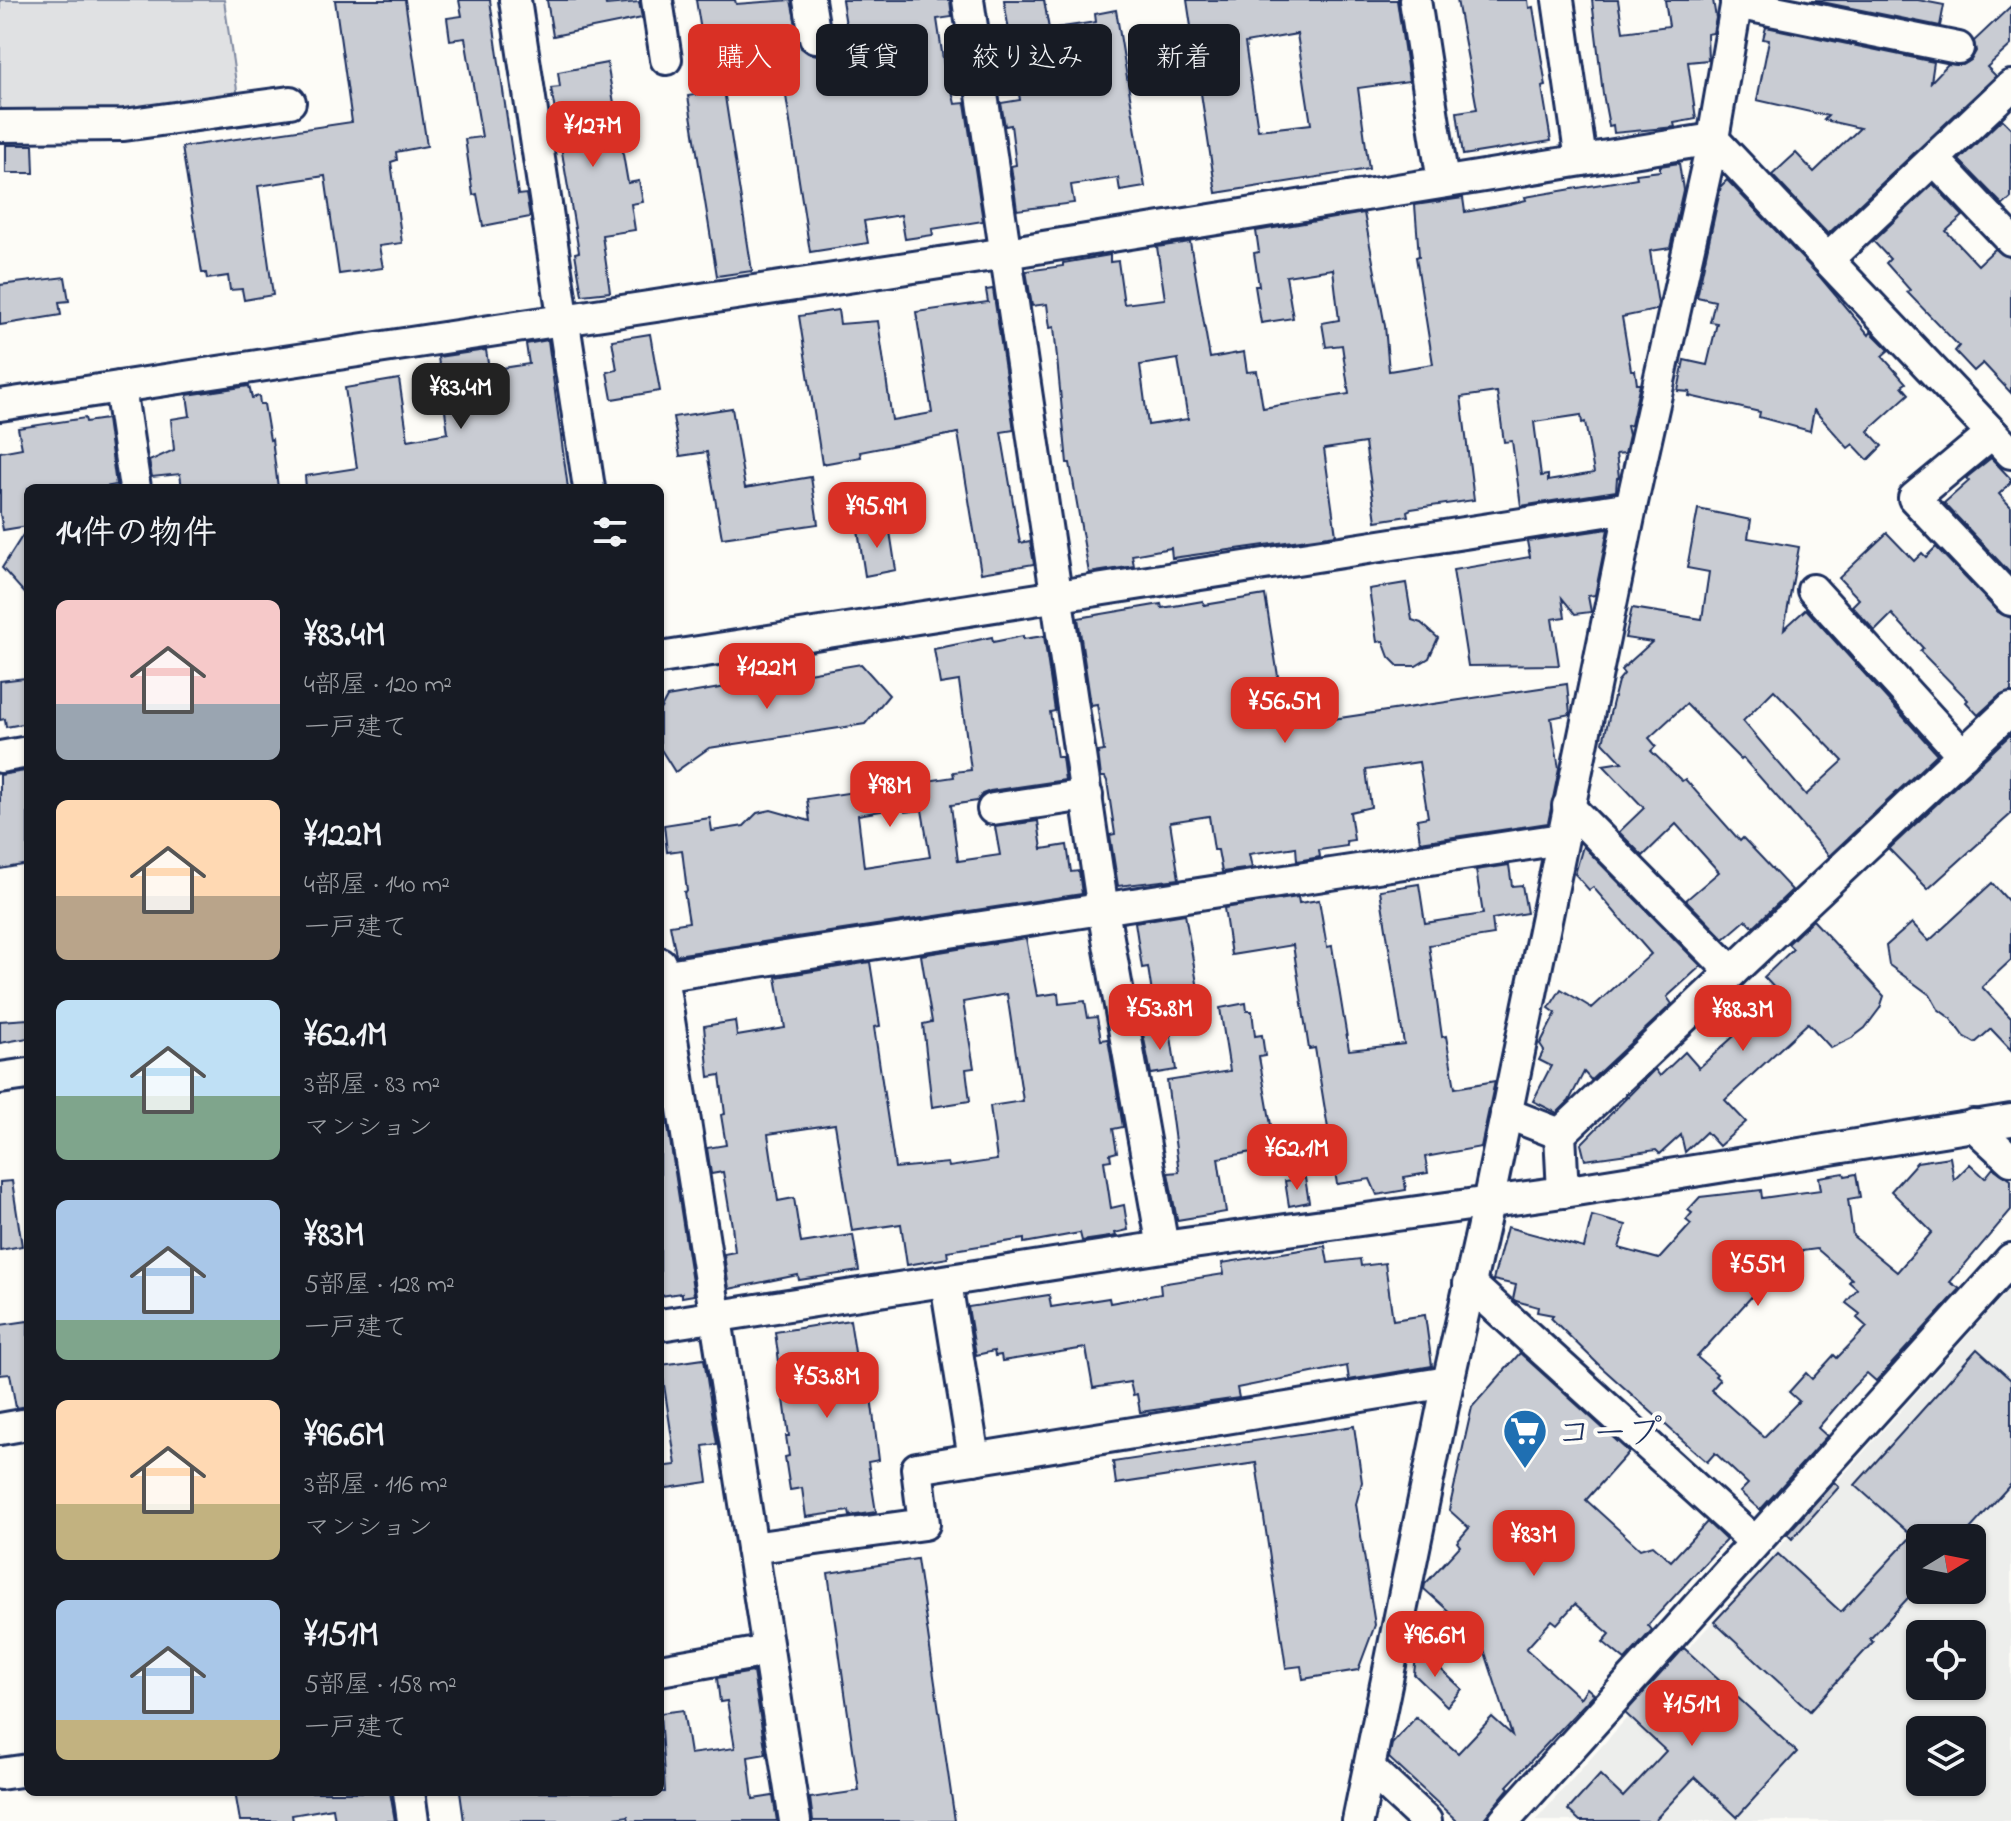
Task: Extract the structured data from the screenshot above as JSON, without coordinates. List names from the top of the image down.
{
  "places": {
    "supermarket": ["コープ"]
  },
  "north": "right",
  "page": {
    "chip": [
      "購入",
      "賃貸",
      "絞り込み",
      "新着"
    ],
    "price": [
      "¥127M",
      "¥83.4M",
      "¥95.9M",
      "¥122M",
      "¥56.5M",
      "¥98M",
      "¥53.8M",
      "¥88.3M",
      "¥62.1M",
      "¥55M",
      "¥53.8M",
      "¥83M",
      "¥96.6M",
      "¥151M"
    ],
    "heading": "14件の物件",
    "list": [
      {
        "name": "¥83.4M",
        "note": "4部屋 · 120 m² · 一戸建て"
      },
      {
        "name": "¥122M",
        "note": "4部屋 · 140 m² · 一戸建て"
      },
      {
        "name": "¥62.1M",
        "note": "3部屋 · 83 m² · マンション"
      },
      {
        "name": "¥83M",
        "note": "5部屋 · 128 m² · 一戸建て"
      },
      {
        "name": "¥96.6M",
        "note": "3部屋 · 116 m² · マンション"
      },
      {
        "name": "¥151M",
        "note": "5部屋 · 158 m² · 一戸建て"
      }
    ]
  }
}
